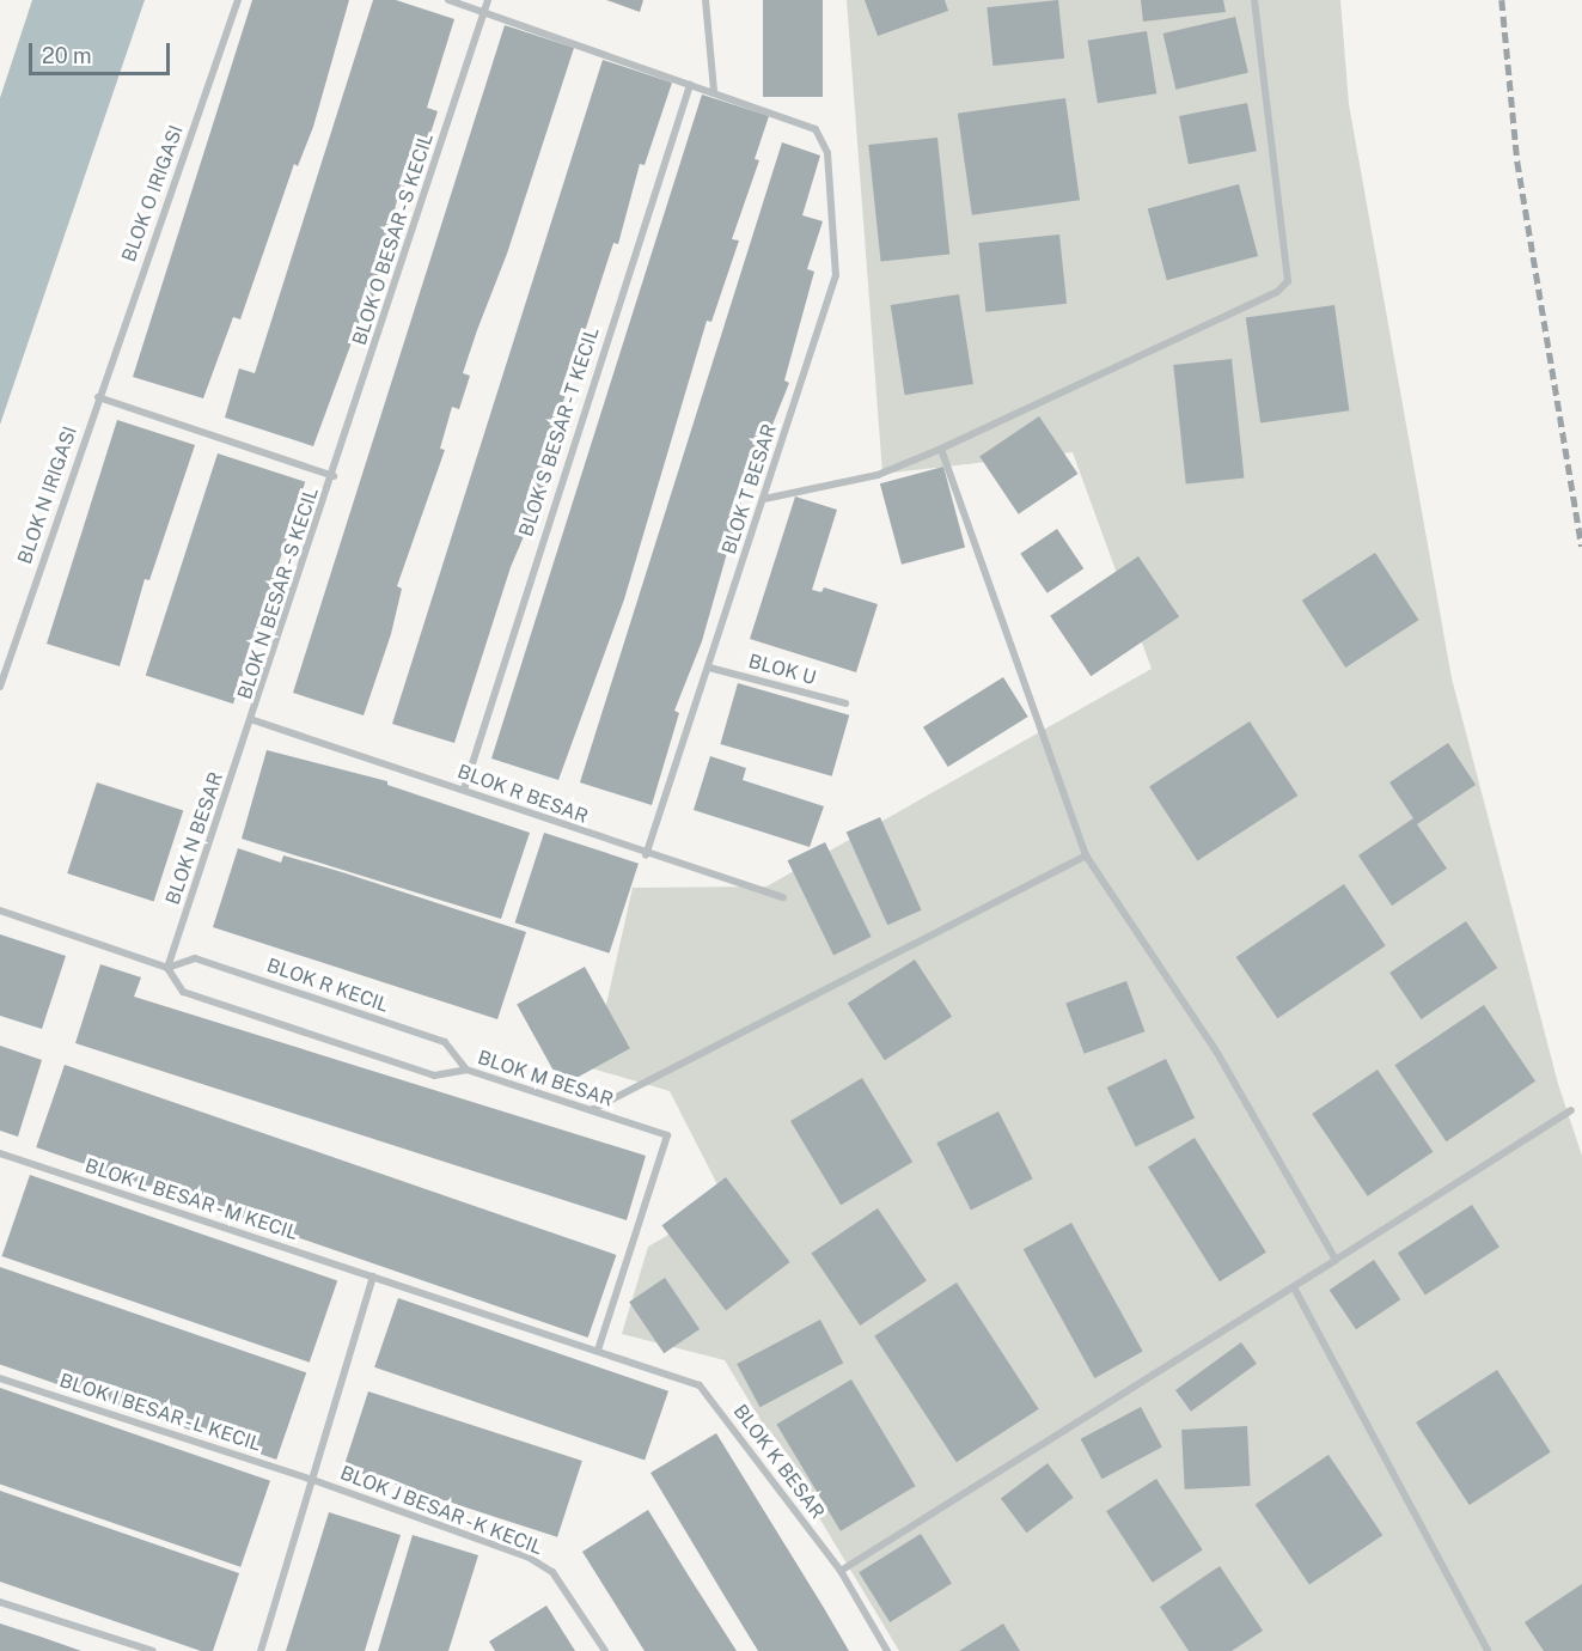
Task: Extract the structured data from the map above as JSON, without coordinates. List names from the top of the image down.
{
  "streets": {
    "street": [
      "BLOK O IRIGASI",
      "BLOK O BESAR - S KECIL",
      "BLOK S BESAR - T KECIL",
      "BLOK T BESAR",
      "BLOK N IRIGASI",
      "BLOK N BESAR - S KECIL",
      "BLOK U",
      "BLOK R BESAR",
      "BLOK N BESAR",
      "BLOK R KECIL",
      "BLOK M BESAR",
      "BLOK L BESAR - M KECIL",
      "BLOK I BESAR - L KECIL",
      "BLOK K BESAR",
      "BLOK J BESAR - K KECIL"
    ]
  },
  "crossings": [
    ["BLOK O IRIGASI", "BLOK N IRIGASI"],
    ["BLOK O BESAR - S KECIL", "BLOK N BESAR - S KECIL"],
    ["BLOK S BESAR - T KECIL", "BLOK R BESAR"],
    ["BLOK T BESAR", "BLOK U"],
    ["BLOK T BESAR", "BLOK R BESAR"],
    ["BLOK N BESAR - S KECIL", "BLOK R BESAR"],
    ["BLOK N BESAR - S KECIL", "BLOK N BESAR"],
    ["BLOK R BESAR", "BLOK N BESAR"],
    ["BLOK N BESAR", "BLOK R KECIL"],
    ["BLOK N BESAR", "BLOK M BESAR"],
    ["BLOK R KECIL", "BLOK M BESAR"],
    ["BLOK M BESAR", "BLOK L BESAR - M KECIL"],
    ["BLOK M BESAR", "BLOK K BESAR"],
    ["BLOK L BESAR - M KECIL", "BLOK K BESAR"],
    ["BLOK I BESAR - L KECIL", "BLOK J BESAR - K KECIL"]
  ],
  "scale_bar": "20 m"
}
